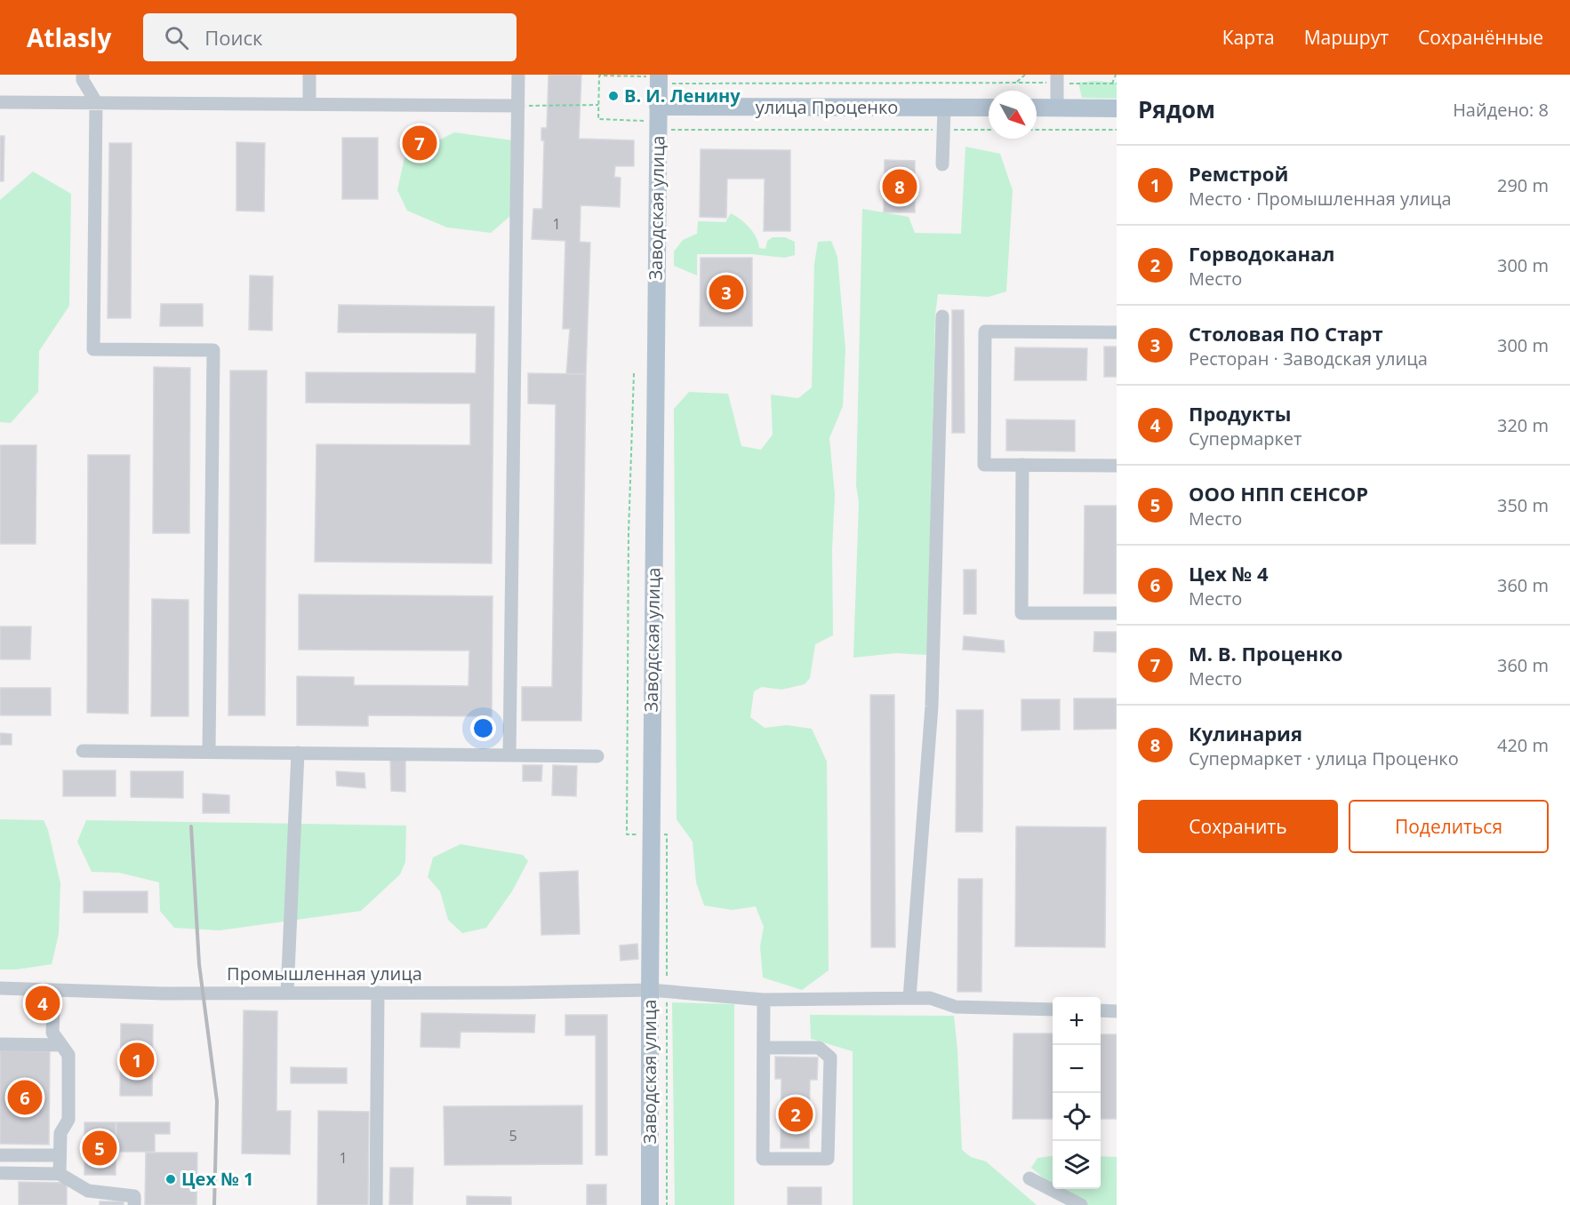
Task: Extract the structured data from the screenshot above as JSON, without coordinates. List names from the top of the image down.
{
  "streets": {
    "main road": ["улица Проценко", "Заводская улица"],
    "street": ["Промышленная улица"]
  },
  "crossings": [
    ["улица Проценко", "Заводская улица"],
    ["Заводская улица", "Промышленная улица"]
  ],
  "places": ["В. И. Ленину", "Цех № 1"],
  "house_numbers": ["1", "5", "1"],
  "north": "bottom right",
  "page": {
    "header": "Atlasly",
    "search": "Поиск",
    "nav": ["Карта", "Маршрут", "Сохранённые"],
    "heading": ["Рядом", "Найдено: 8"],
    "pins": [
      "7",
      "8",
      "3",
      "4",
      "1",
      "6",
      "2",
      "5"
    ],
    "list": [
      {
        "mark": "1",
        "name": "Ремстрой",
        "note": "Место · Промышленная улица",
        "value": "290 m"
      },
      {
        "mark": "2",
        "name": "Горводоканал",
        "note": "Место",
        "value": "300 m"
      },
      {
        "mark": "3",
        "name": "Столовая ПО Старт",
        "note": "Ресторан · Заводская улица",
        "value": "300 m"
      },
      {
        "mark": "4",
        "name": "Продукты",
        "note": "Супермаркет",
        "value": "320 m"
      },
      {
        "mark": "5",
        "name": "ООО НПП СЕНСОР",
        "note": "Место",
        "value": "350 m"
      },
      {
        "mark": "6",
        "name": "Цех № 4",
        "note": "Место",
        "value": "360 m"
      },
      {
        "mark": "7",
        "name": "М. В. Проценко",
        "note": "Место",
        "value": "360 m"
      },
      {
        "mark": "8",
        "name": "Кулинария",
        "note": "Супермаркет · улица Проценко",
        "value": "420 m"
      }
    ],
    "buttons": ["Сохранить", "Поделиться"],
    "map_buttons": ["+", "−"]
  }
}
